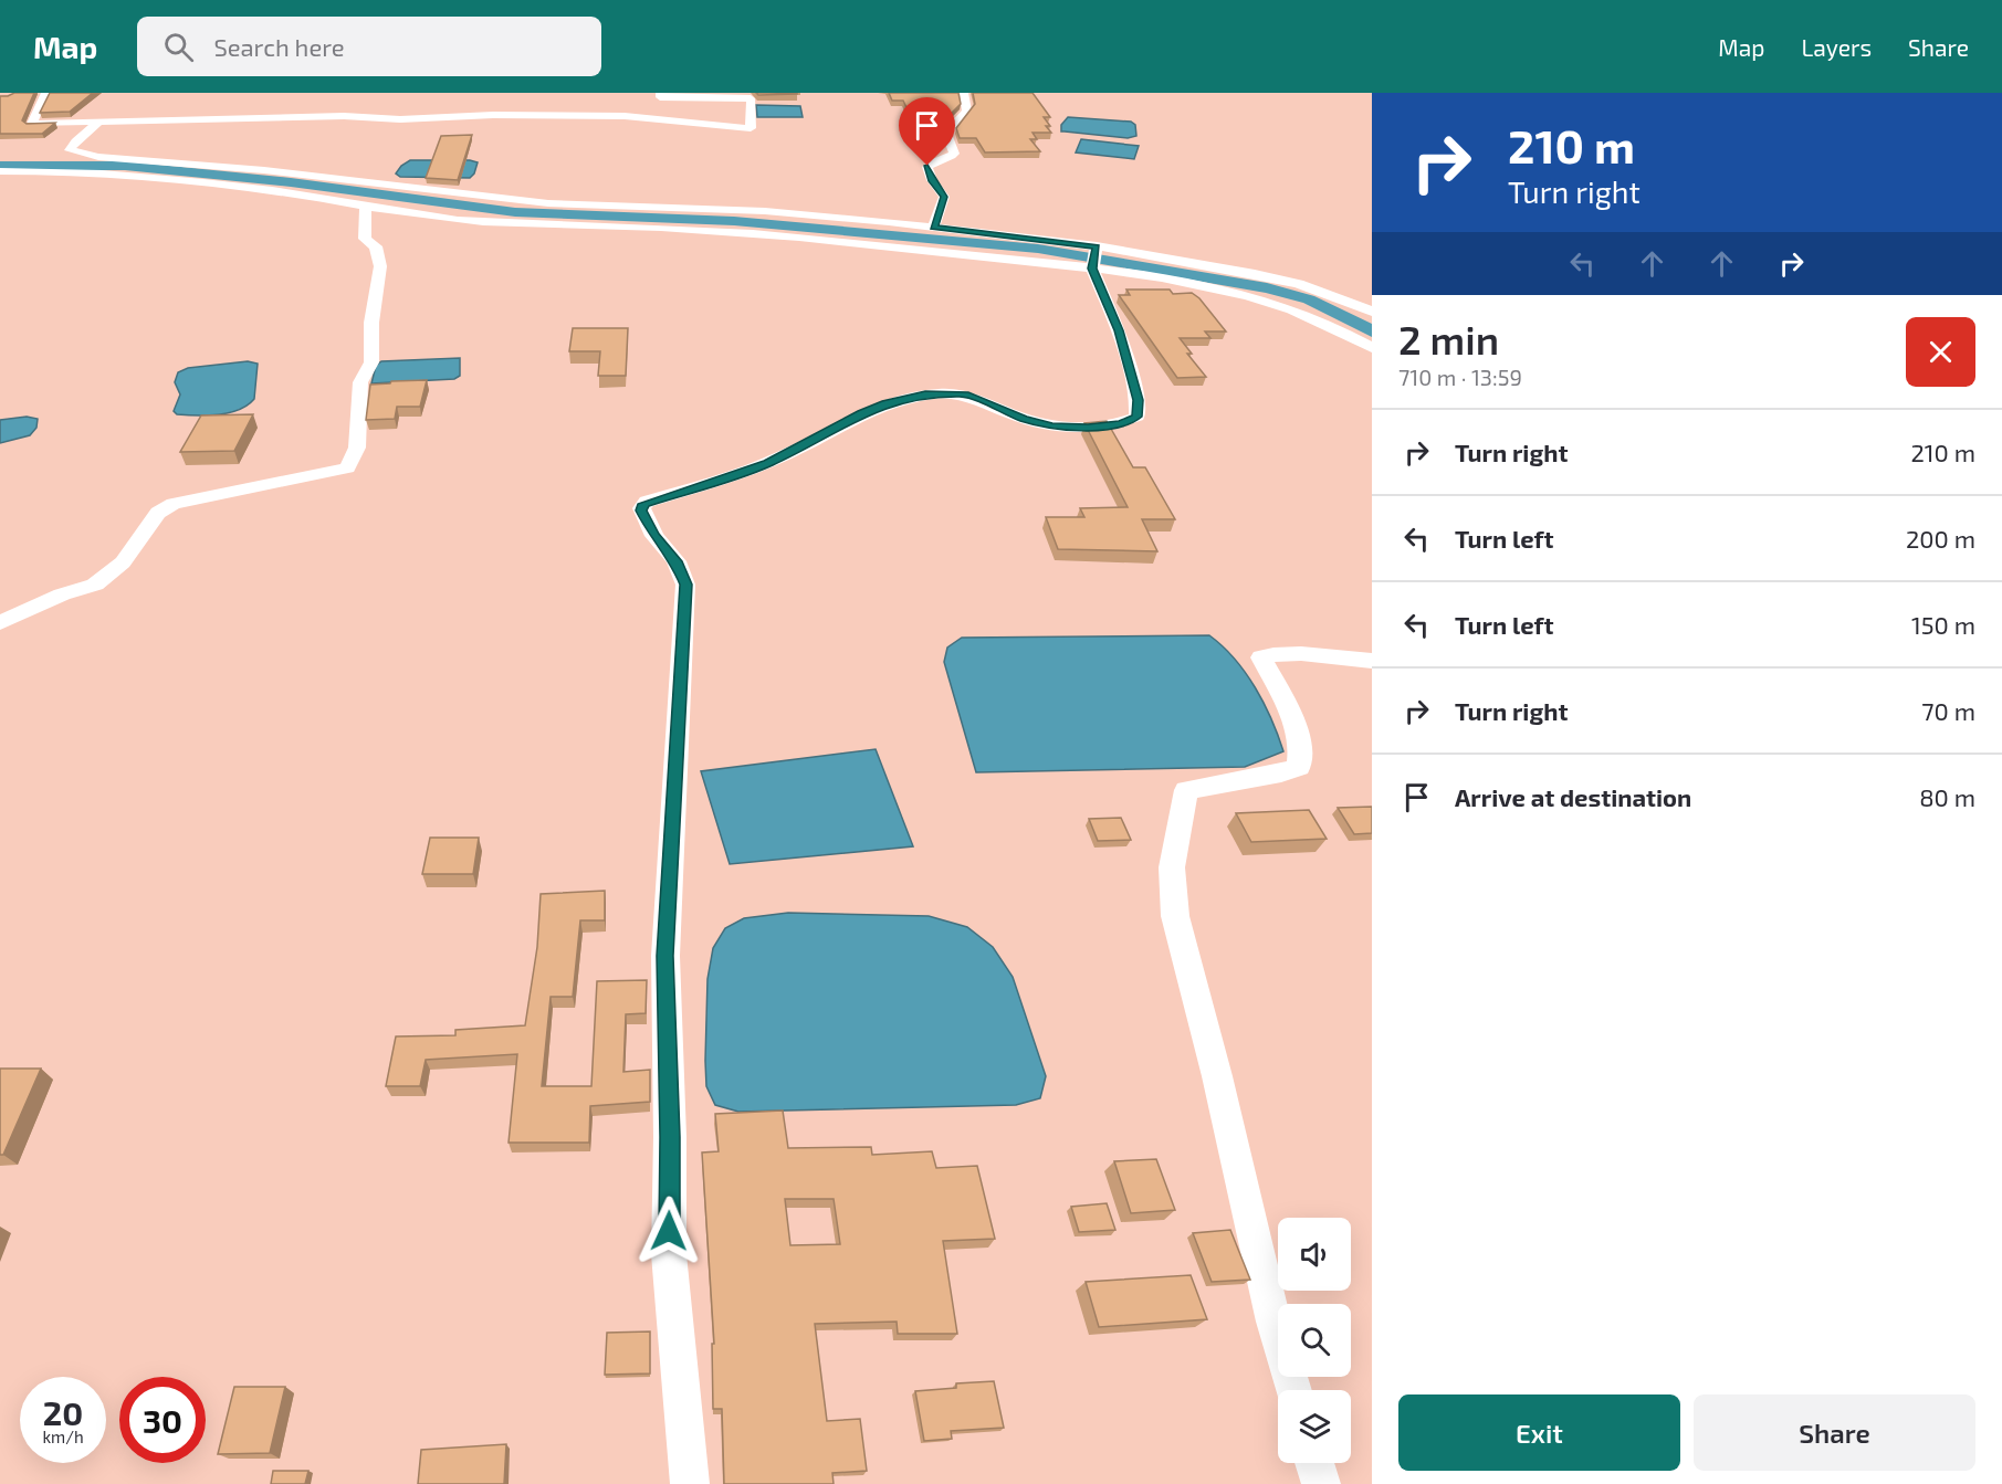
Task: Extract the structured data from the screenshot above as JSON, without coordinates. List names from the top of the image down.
{
  "page": {
    "header": "Map",
    "search": "Search here",
    "nav": ["Map", "Layers", "Share"],
    "turn": ["210 m", "Turn right"],
    "heading": ["2 min", "710 m · 13:59"],
    "list": [
      {
        "name": "Turn right",
        "value": "210 m"
      },
      {
        "name": "Turn left",
        "value": "200 m"
      },
      {
        "name": "Turn left",
        "value": "150 m"
      },
      {
        "name": "Turn right",
        "value": "70 m"
      },
      {
        "name": "Arrive at destination",
        "value": "80 m"
      }
    ],
    "speed": "20 km/h",
    "limit": "30",
    "buttons": ["Exit", "Share"]
  }
}
